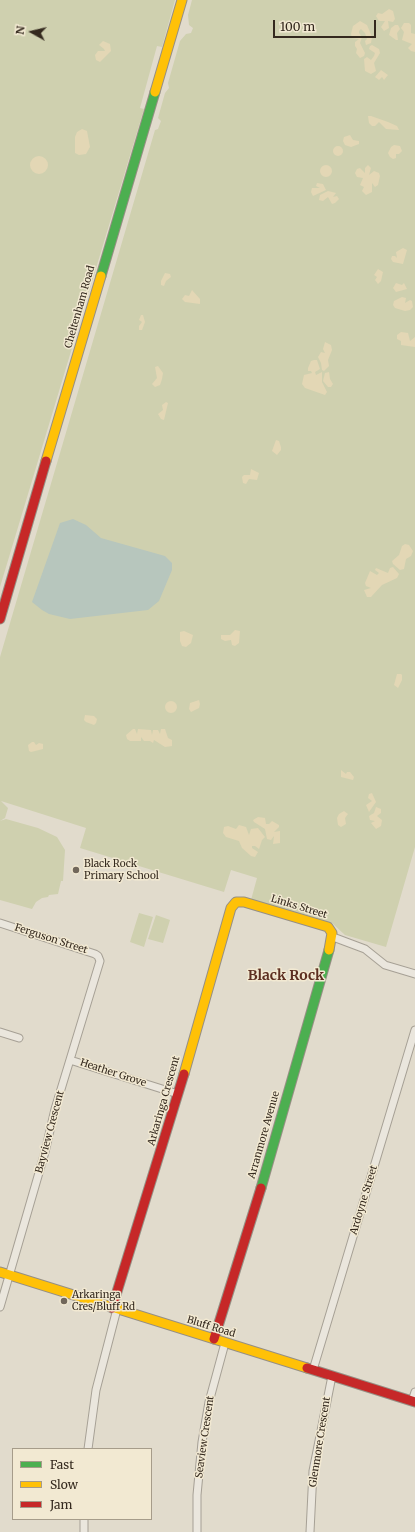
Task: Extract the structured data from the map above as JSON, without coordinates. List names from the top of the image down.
{
  "streets": {
    "street": [
      "Cheltenham Road",
      "Links Street",
      "Ferguson Street",
      "Heather Grove",
      "Arkaringa Crescent",
      "Bayview Crescent",
      "Arranmore Avenue",
      "Ardoyne Street",
      "Bluff Road",
      "Seaview Crescent",
      "Glenmore Crescent"
    ]
  },
  "crossings": [
    ["Links Street", "Arkaringa Crescent"],
    ["Links Street", "Arranmore Avenue"],
    ["Ferguson Street", "Bayview Crescent"],
    ["Heather Grove", "Arkaringa Crescent"],
    ["Heather Grove", "Bayview Crescent"],
    ["Arkaringa Crescent", "Bluff Road"],
    ["Bayview Crescent", "Bluff Road"],
    ["Arranmore Avenue", "Bluff Road"],
    ["Ardoyne Street", "Bluff Road"],
    ["Bluff Road", "Seaview Crescent"],
    ["Bluff Road", "Glenmore Crescent"]
  ],
  "districts": ["Black Rock"],
  "places": ["Black Rock Primary School", "Arkaringa Cres/Bluff Rd"],
  "legend": ["Fast", "Slow", "Jam"],
  "scale_bar": "100 m",
  "north": "left"
}
